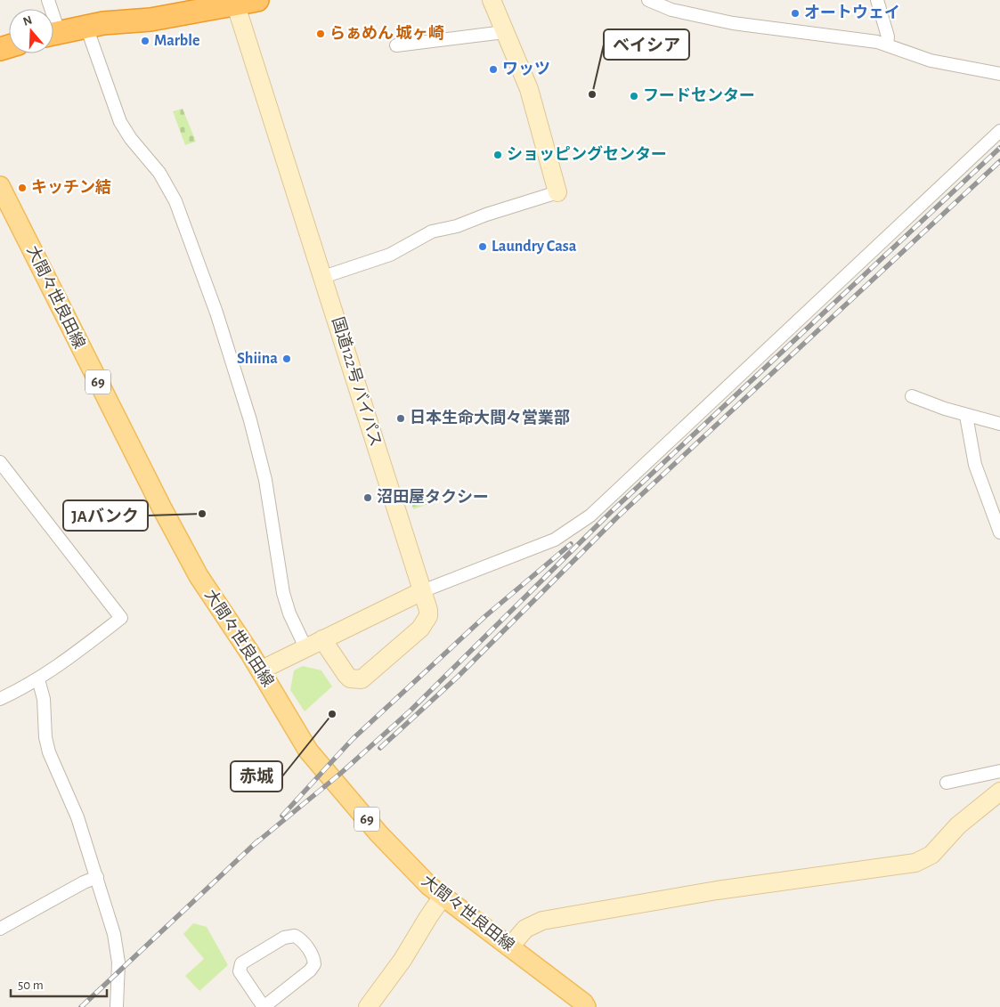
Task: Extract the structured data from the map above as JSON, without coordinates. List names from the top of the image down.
{
  "streets": {
    "main road": ["大間々世良田線", "69"],
    "street": ["国道122号 バイパス"]
  },
  "places": [
    "オートウェイ",
    "らぁめん 城ヶ崎",
    "Marble",
    "ワッツ",
    "ベイシア",
    "フードセンター",
    "ショッピングセンター",
    "キッチン結",
    "Laundry Casa",
    "Shiina",
    "日本生命大間々営業部",
    "沼田屋タクシー",
    "JAバンク",
    "赤城"
  ],
  "scale_bar": "50 m",
  "north": "top"
}
